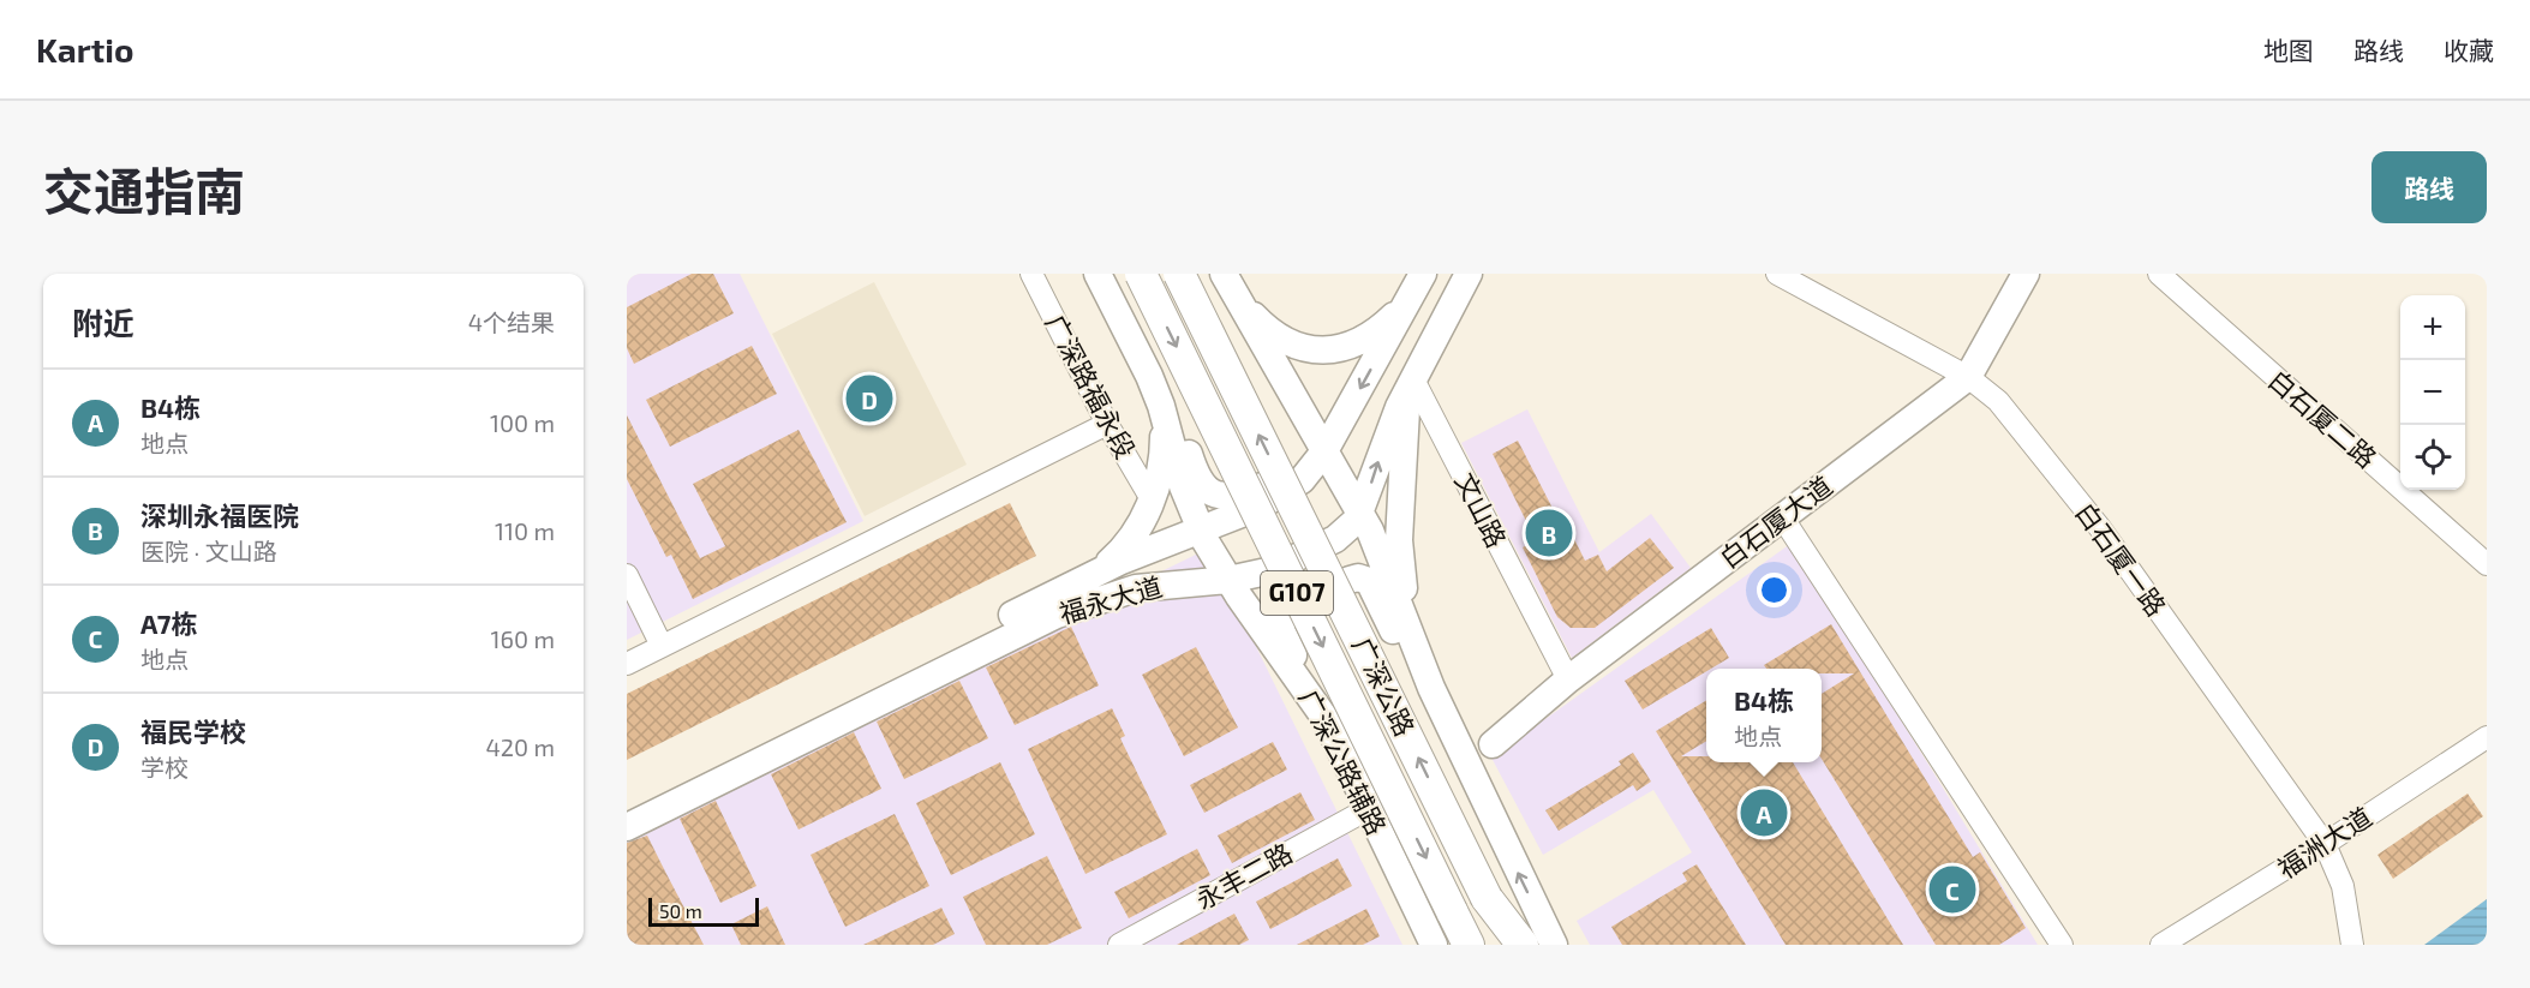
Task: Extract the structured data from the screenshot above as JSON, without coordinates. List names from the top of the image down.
{
  "streets": {
    "highway": ["G107", "广深公路"],
    "main road": ["白石厦大道", "福永大道", "广深公路辅路"],
    "street": [
      "广深路福永段",
      "白石厦二路",
      "文山路",
      "白石厦一路",
      "福洲大道",
      "永丰二路"
    ]
  },
  "crossings": [
    ["文山路", "白石厦大道"],
    ["文山路", "福永大道"],
    ["白石厦大道", "白石厦一路"],
    ["白石厦一路", "福洲大道"],
    ["福永大道", "广深公路辅路"],
    ["广深公路辅路", "永丰二路"]
  ],
  "scale_bar": "50 m",
  "page": {
    "header": "Kartio",
    "nav": ["地图", "路线", "收藏"],
    "title": "交通指南",
    "buttons": "路线",
    "heading": ["附近", "4个结果"],
    "map_buttons": ["+", "−"],
    "list": [
      {
        "mark": "A",
        "name": "B4栋",
        "note": "地点",
        "value": "100 m"
      },
      {
        "mark": "B",
        "name": "深圳永福医院",
        "note": "医院 · 文山路",
        "value": "110 m"
      },
      {
        "mark": "C",
        "name": "A7栋",
        "note": "地点",
        "value": "160 m"
      },
      {
        "mark": "D",
        "name": "福民学校",
        "note": "学校",
        "value": "420 m"
      }
    ],
    "pins": [
      "D",
      "B",
      "A",
      "C"
    ],
    "popup": ["B4栋", "地点"],
    "scale": "50 m"
  }
}
